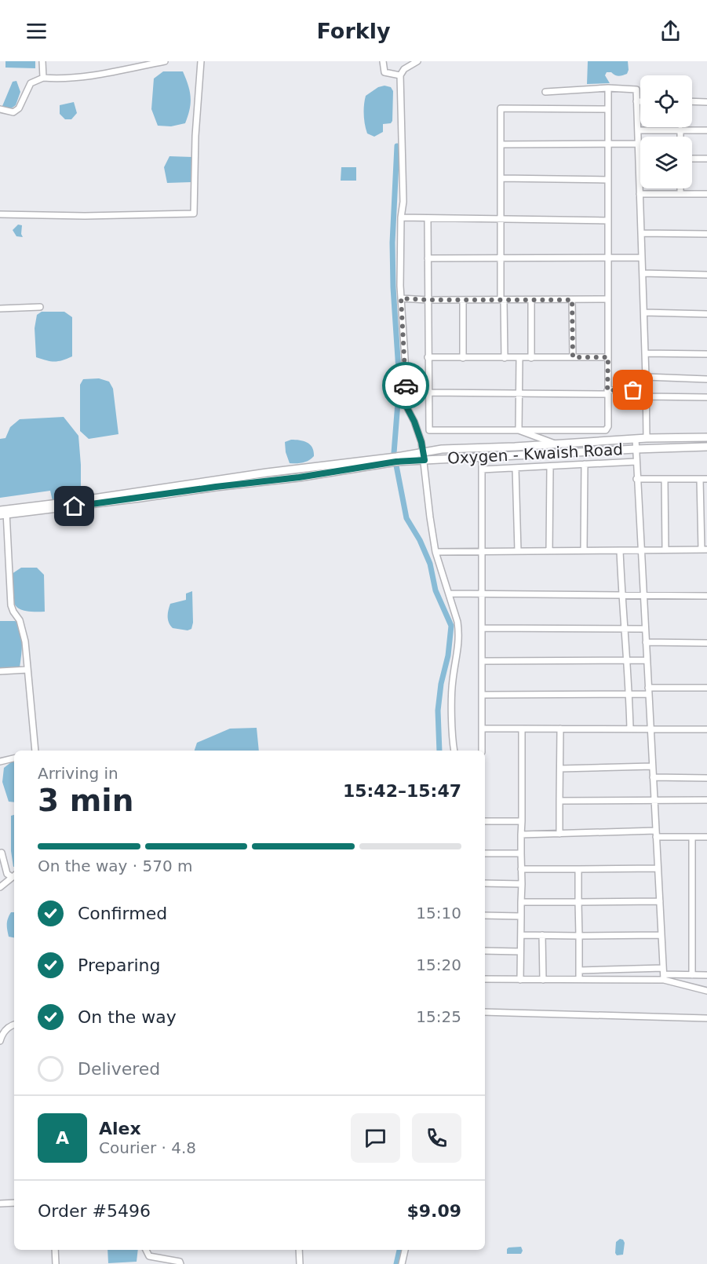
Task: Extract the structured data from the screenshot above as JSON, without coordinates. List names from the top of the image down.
{
  "streets": {
    "main road": ["Oxygen - Kwaish Road"]
  },
  "page": {
    "header": "Forkly",
    "heading": ["3 min", "Arriving in", "15:42–15:47"],
    "panel": [
      "Alex",
      "Courier · 4.8",
      "Order #5496",
      "$9.09"
    ],
    "bar": "On the way · 570 m",
    "list": [
      ["Confirmed", "15:10"],
      ["Preparing", "15:20"],
      ["On the way", "15:25"],
      "Delivered"
    ],
    "round": "A"
  }
}
